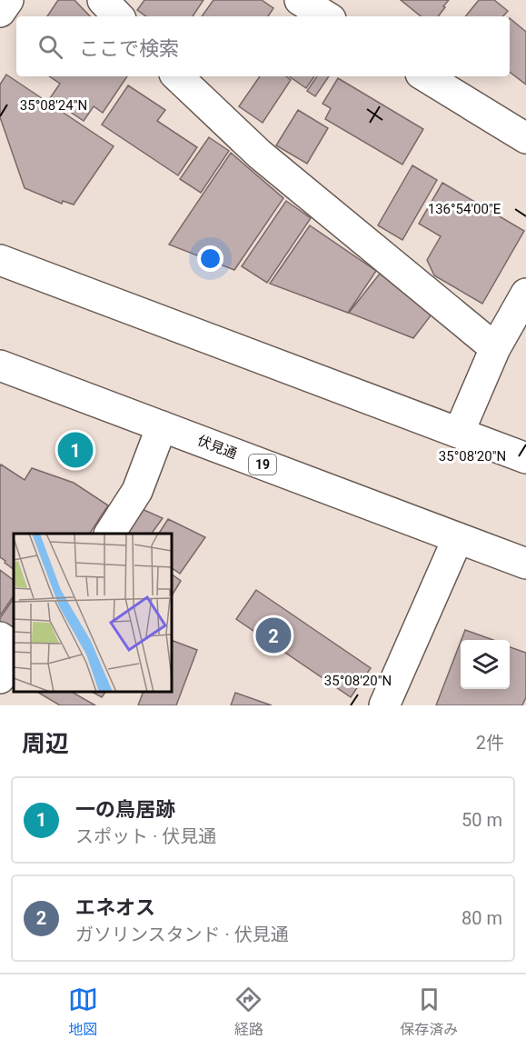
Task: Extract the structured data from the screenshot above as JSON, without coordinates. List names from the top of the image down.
{
  "streets": {
    "main road": ["伏見通", "19"]
  },
  "page": {
    "search": "ここで検索",
    "pins": ["1", "2"],
    "heading": ["周辺", "2件"],
    "list": [
      {
        "mark": "1",
        "name": "一の鳥居跡",
        "note": "スポット · 伏見通",
        "value": "50 m"
      },
      {
        "mark": "2",
        "name": "エネオス",
        "note": "ガソリンスタンド · 伏見通",
        "value": "80 m"
      }
    ],
    "nav": ["地図", "経路", "保存済み"]
  },
  "coordinates": ["35°08'24\"N", "136°54'00\"E", "35°08'20\"N"]
}
